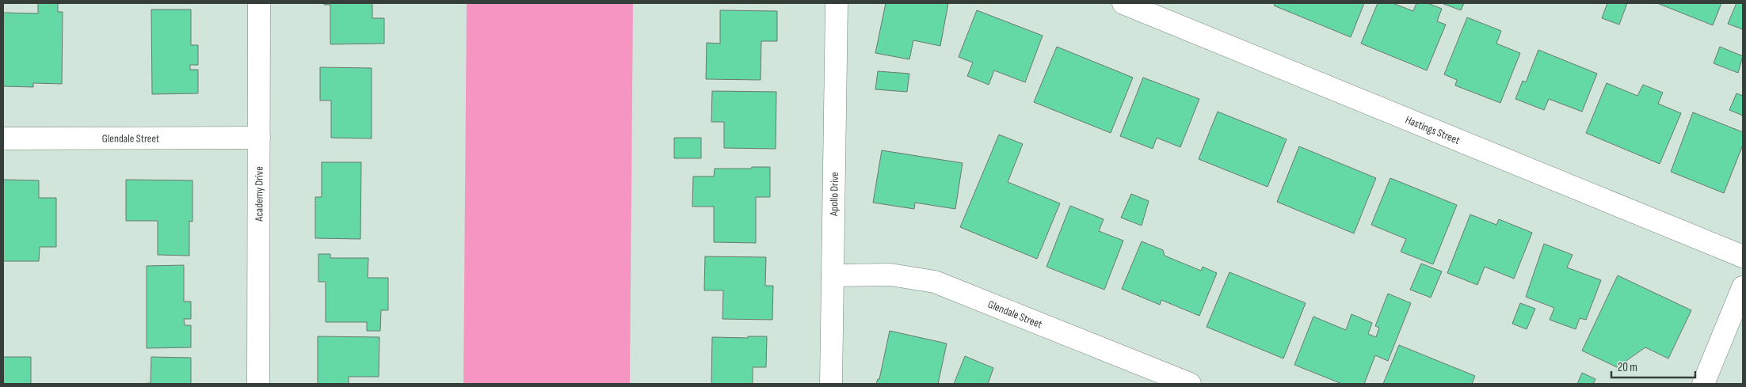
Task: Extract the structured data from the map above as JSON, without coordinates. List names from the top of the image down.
{
  "streets": {
    "street": [
      "Hastings Street",
      "Glendale Street",
      "Apollo Drive",
      "Academy Drive"
    ]
  },
  "crossings": [
    ["Glendale Street", "Apollo Drive"],
    ["Glendale Street", "Academy Drive"]
  ],
  "scale_bar": "20 m"
}
